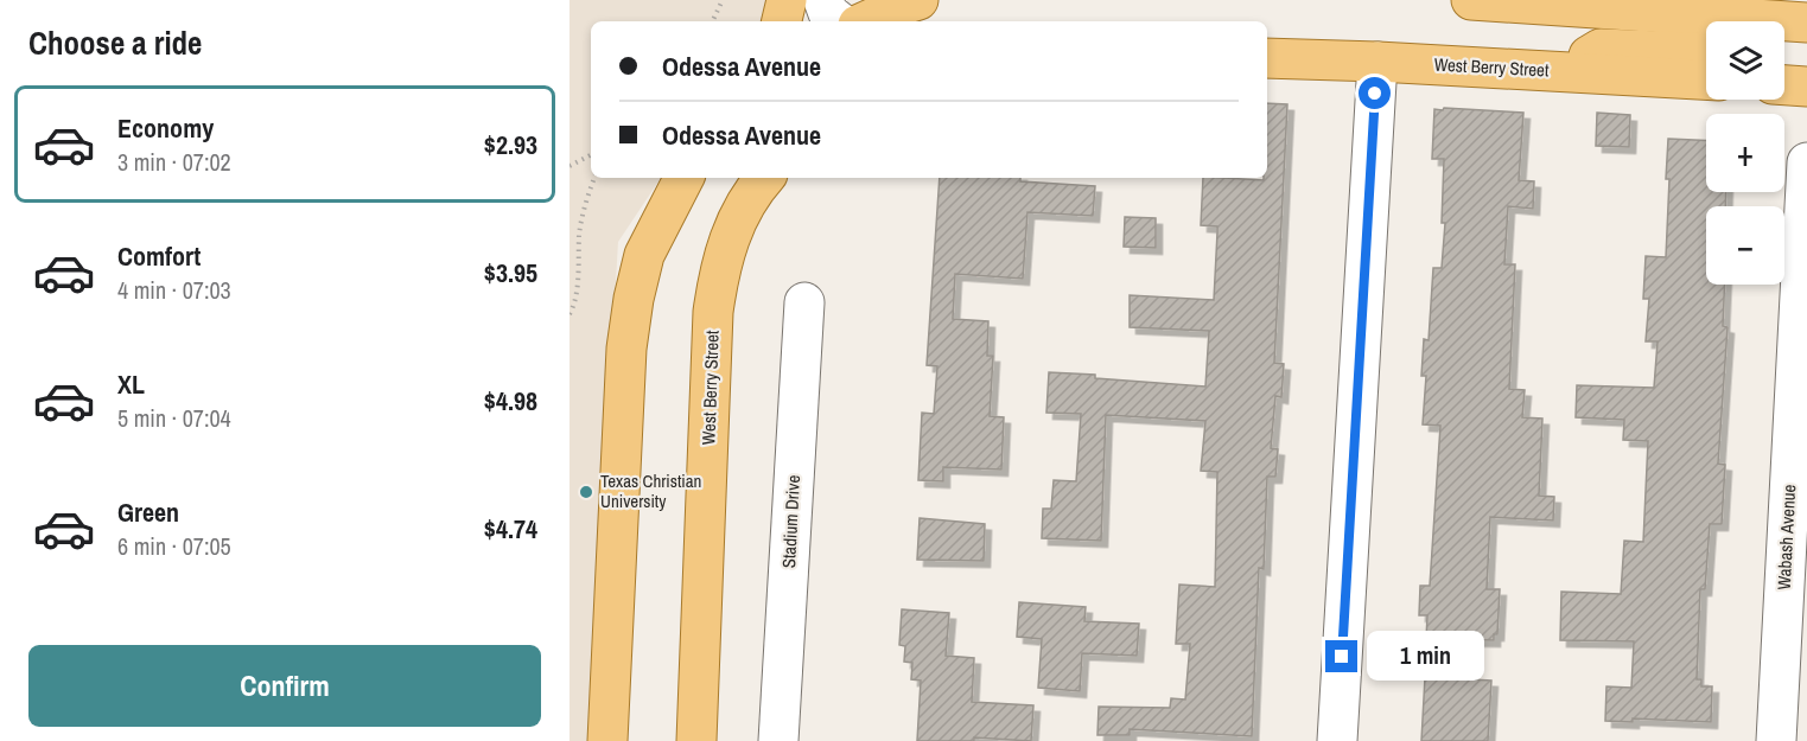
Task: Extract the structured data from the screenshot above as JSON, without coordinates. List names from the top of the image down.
{
  "streets": {
    "main road": ["West Berry Street"],
    "street": ["Stadium Drive", "Wabash Avenue"]
  },
  "places": ["Texas Christian University"],
  "page": {
    "heading": "Choose a ride",
    "map_buttons": ["+", "−"],
    "banner": ["Odessa Avenue", "Odessa Avenue"],
    "list": [
      {
        "name": "Economy",
        "note": "3 min · 07:02",
        "value": "$2.93"
      },
      {
        "name": "Comfort",
        "note": "4 min · 07:03",
        "value": "$3.95"
      },
      {
        "name": "XL",
        "note": "5 min · 07:04",
        "value": "$4.98"
      },
      {
        "name": "Green",
        "note": "6 min · 07:05",
        "value": "$4.74"
      }
    ],
    "buttons": "Confirm",
    "bubble": "1 min"
  }
}
